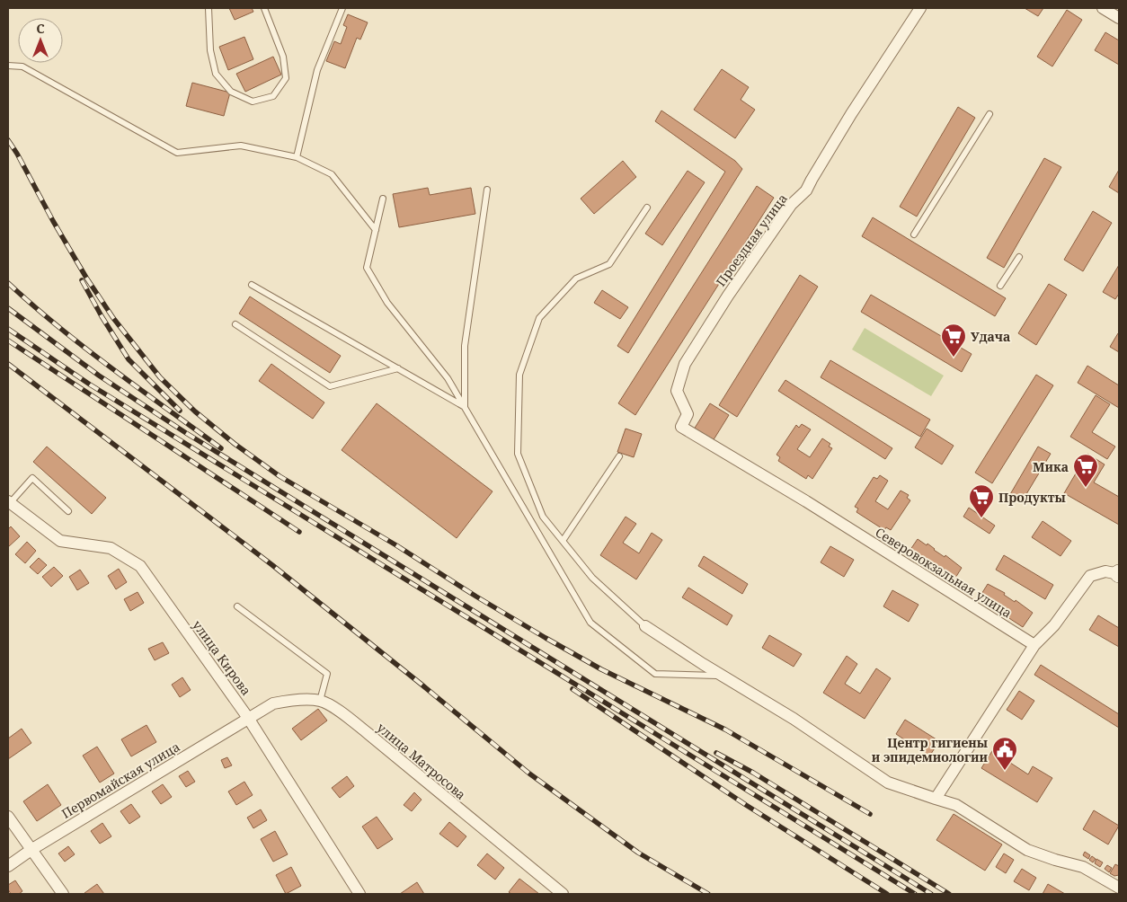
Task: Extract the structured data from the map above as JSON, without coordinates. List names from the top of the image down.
{
  "streets": {
    "street": [
      "Проездная улица",
      "Северовокзальная улица",
      "улица Кирова",
      "улица Матросова",
      "Первомайская улица"
    ]
  },
  "crossings": [
    ["Проездная улица", "Северовокзальная улица"],
    ["улица Кирова", "улица Матросова"],
    ["улица Кирова", "Первомайская улица"],
    ["улица Матросова", "Первомайская улица"]
  ],
  "places": {
    "supermarket": ["Удача", "Мика", "Продукты"],
    "public building": ["Центр гигиены и эпидемиологии"]
  },
  "north": "top"
}
